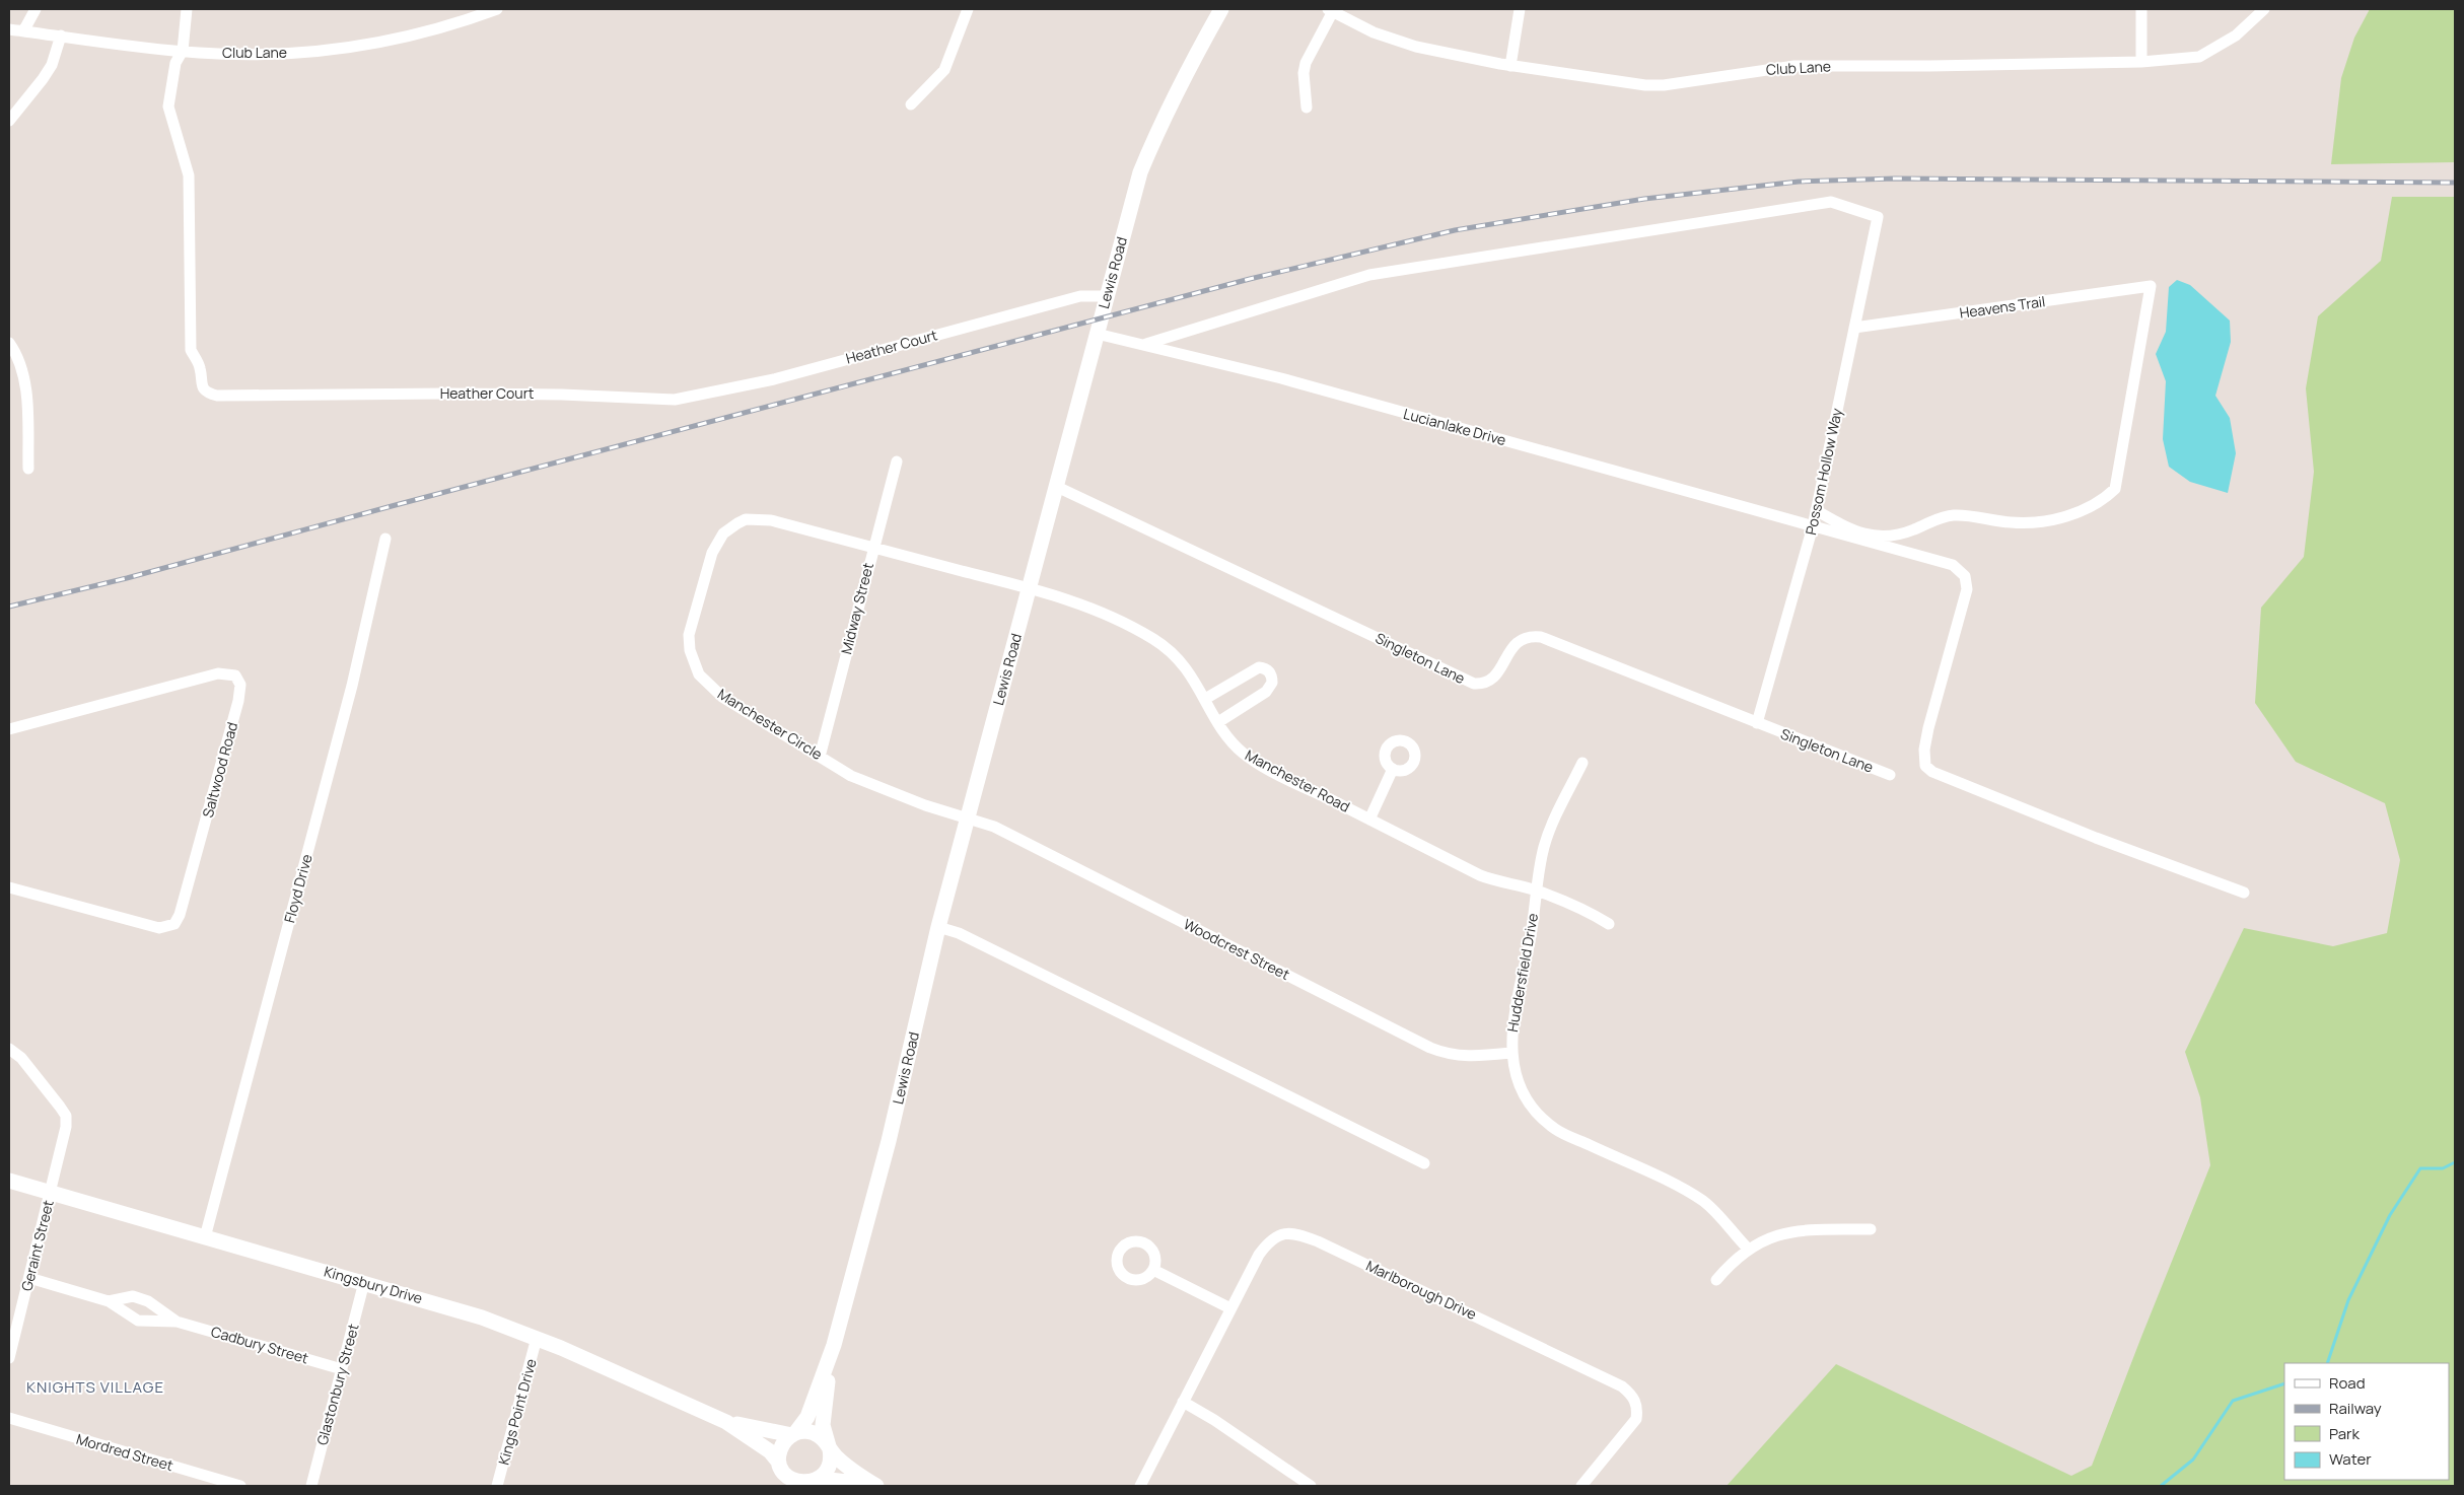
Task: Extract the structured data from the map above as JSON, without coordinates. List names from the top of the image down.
{
  "streets": {
    "street": [
      "Club Lane",
      "Lewis Road",
      "Heavens Trail",
      "Heather Court",
      "Lucianlake Drive",
      "Possom Hollow Way",
      "Midway Street",
      "Singleton Lane",
      "Manchester Circle",
      "Saltwood Road",
      "Manchester Road",
      "Floyd Drive",
      "Woodcrest Street",
      "Huddersfield Drive",
      "Geraint Street",
      "Kingsbury Drive",
      "Marlborough Drive",
      "Cadbury Street",
      "Glastonbury Street",
      "Kings Point Drive",
      "Mordred Street"
    ]
  },
  "crossings": [
    ["Club Lane", "Heather Court"],
    ["Lewis Road", "Heather Court"],
    ["Lewis Road", "Lucianlake Drive"],
    ["Lewis Road", "Singleton Lane"],
    ["Lewis Road", "Manchester Circle"],
    ["Lewis Road", "Manchester Road"],
    ["Lewis Road", "Woodcrest Street"],
    ["Lewis Road", "Kingsbury Drive"],
    ["Heavens Trail", "Possom Hollow Way"],
    ["Lucianlake Drive", "Possom Hollow Way"],
    ["Possom Hollow Way", "Singleton Lane"],
    ["Midway Street", "Manchester Circle"],
    ["Manchester Circle", "Manchester Road"],
    ["Manchester Circle", "Woodcrest Street"],
    ["Manchester Road", "Huddersfield Drive"],
    ["Floyd Drive", "Kingsbury Drive"],
    ["Woodcrest Street", "Huddersfield Drive"],
    ["Geraint Street", "Kingsbury Drive"],
    ["Geraint Street", "Cadbury Street"],
    ["Kingsbury Drive", "Glastonbury Street"],
    ["Kingsbury Drive", "Kings Point Drive"],
    ["Cadbury Street", "Glastonbury Street"]
  ],
  "districts": ["KNIGHTS VILLAGE"],
  "legend": [
    "Road",
    "Railway",
    "Park",
    "Water"
  ]
}
